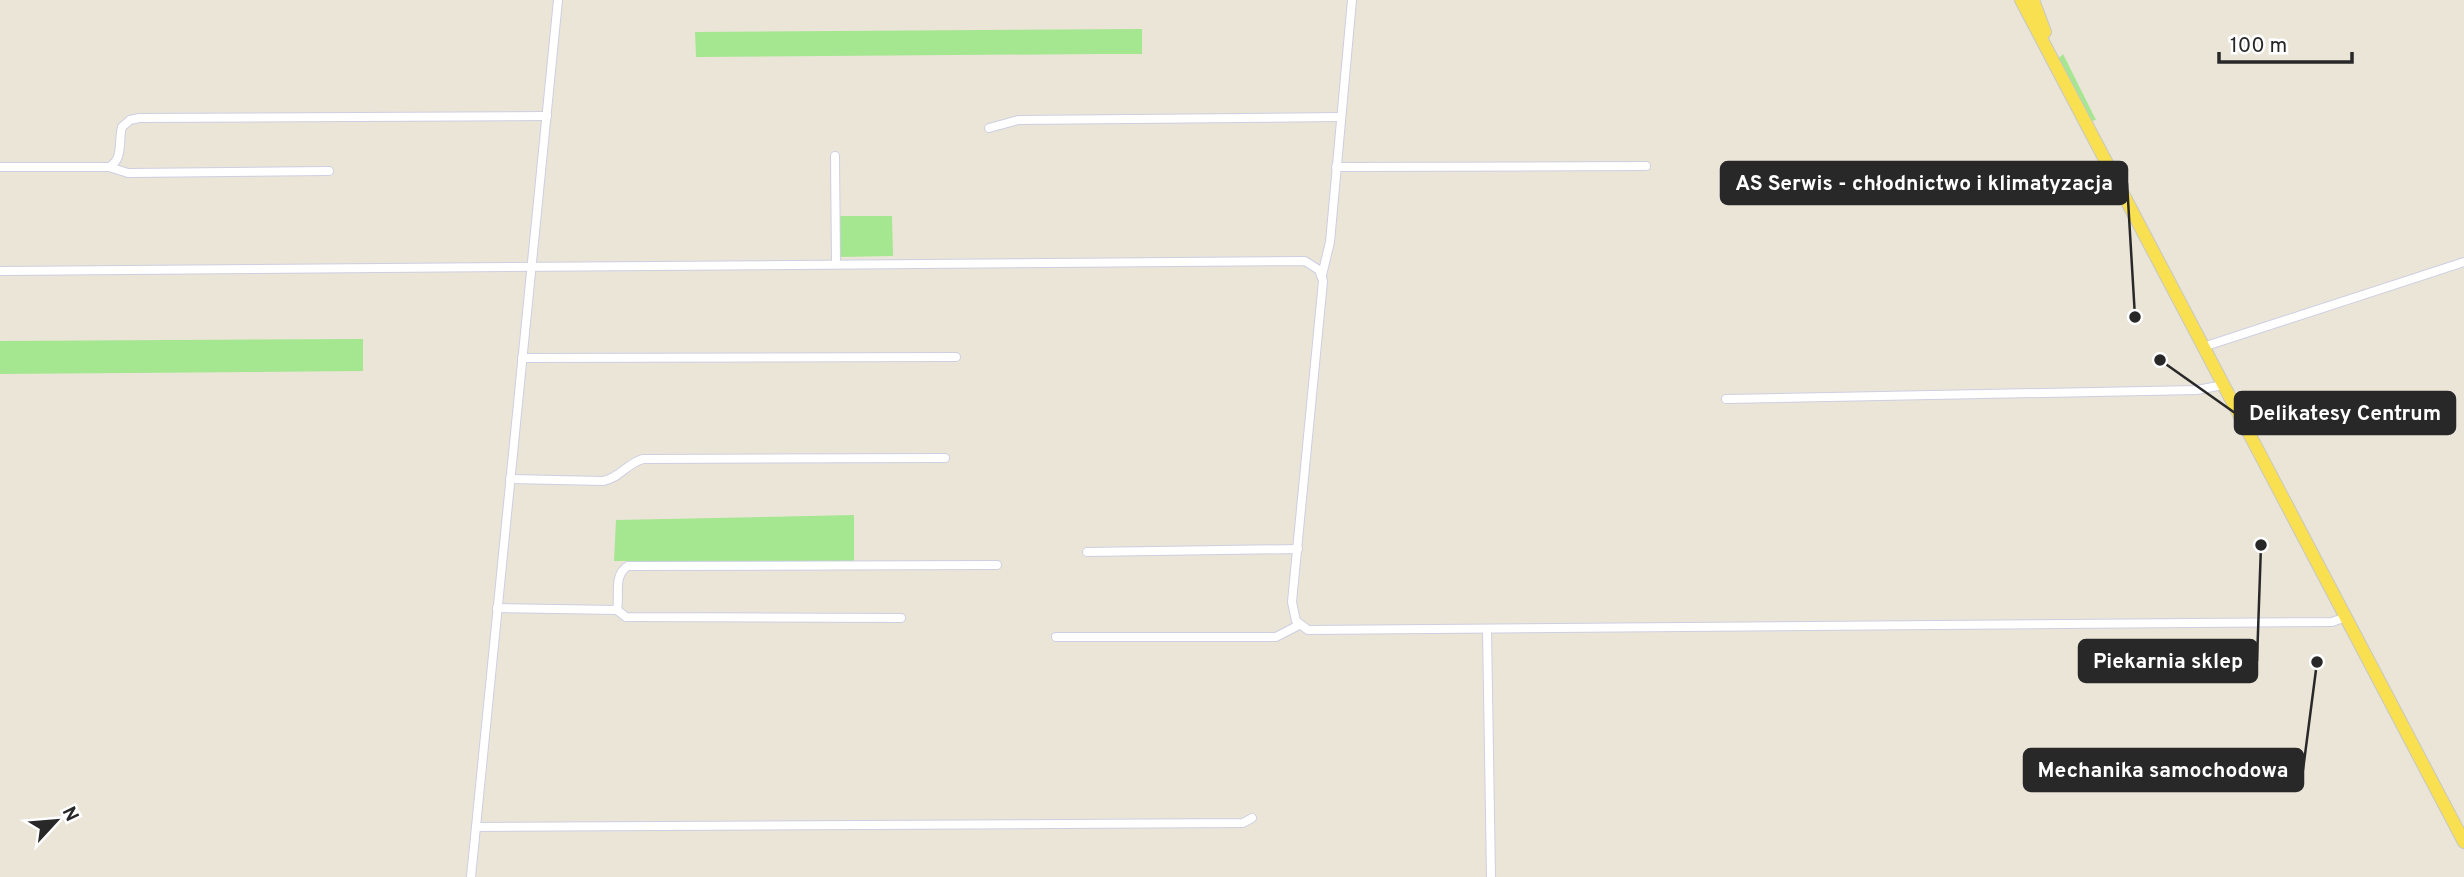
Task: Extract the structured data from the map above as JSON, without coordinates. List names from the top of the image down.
{
  "places": [
    "AS Serwis - chłodnictwo i klimatyzacja",
    "Delikatesy Centrum",
    "Piekarnia sklep",
    "Mechanika samochodowa"
  ],
  "scale_bar": "100 m",
  "north": "top right"
}
